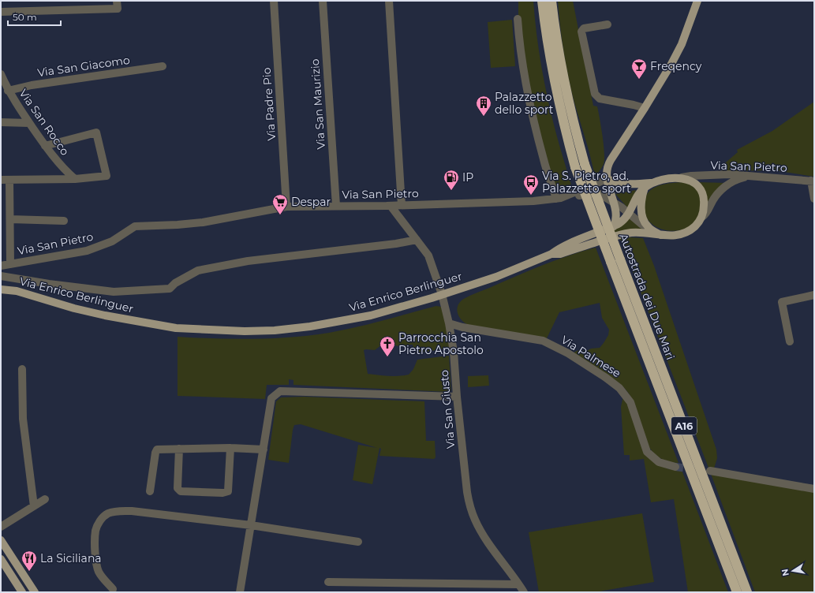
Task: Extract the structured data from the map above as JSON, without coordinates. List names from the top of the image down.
{
  "streets": {
    "highway": ["Autostrada dei Due Mari", "A16"],
    "main road": ["Via Enrico Berlinguer"],
    "street": [
      "Via San Giacomo",
      "Via Padre Pio",
      "Via San Maurizio",
      "Via San Rocco",
      "Via San Pietro",
      "Via Palmese",
      "Via San Giusto"
    ]
  },
  "crossings": [
    ["Via San Giacomo", "Via San Rocco"],
    ["Via Padre Pio", "Via San Pietro"],
    ["Via San Maurizio", "Via San Pietro"],
    ["Via San Pietro", "Via Enrico Berlinguer"],
    ["Via San Pietro", "Via San Giusto"],
    ["Via Enrico Berlinguer", "Via San Giusto"],
    ["Via Palmese", "Via San Giusto"]
  ],
  "places": {
    "bar": ["Freqency"],
    "building": ["Palazzetto dello sport"],
    "fuel station": ["IP"],
    "bus stop": ["Via S. Pietro, ad. Palazzetto sport"],
    "supermarket": ["Despar"],
    "church": ["Parrocchia San Pietro Apostolo"],
    "restaurant": ["La Siciliana"]
  },
  "scale_bar": "50 m",
  "north": "left"
}
